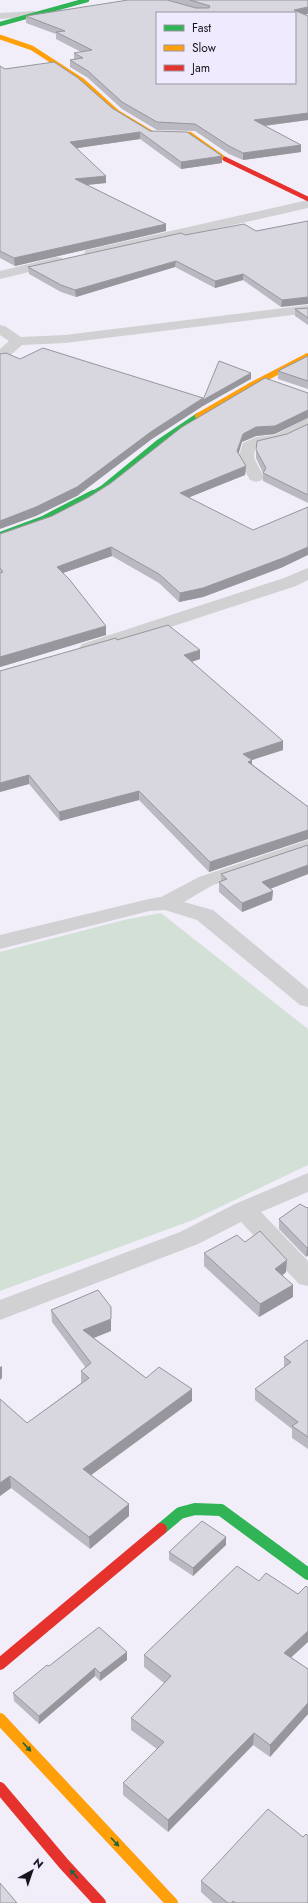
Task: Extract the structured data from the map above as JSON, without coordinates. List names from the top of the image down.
{
  "legend": ["Fast", "Slow", "Jam"],
  "north": "top right"
}
